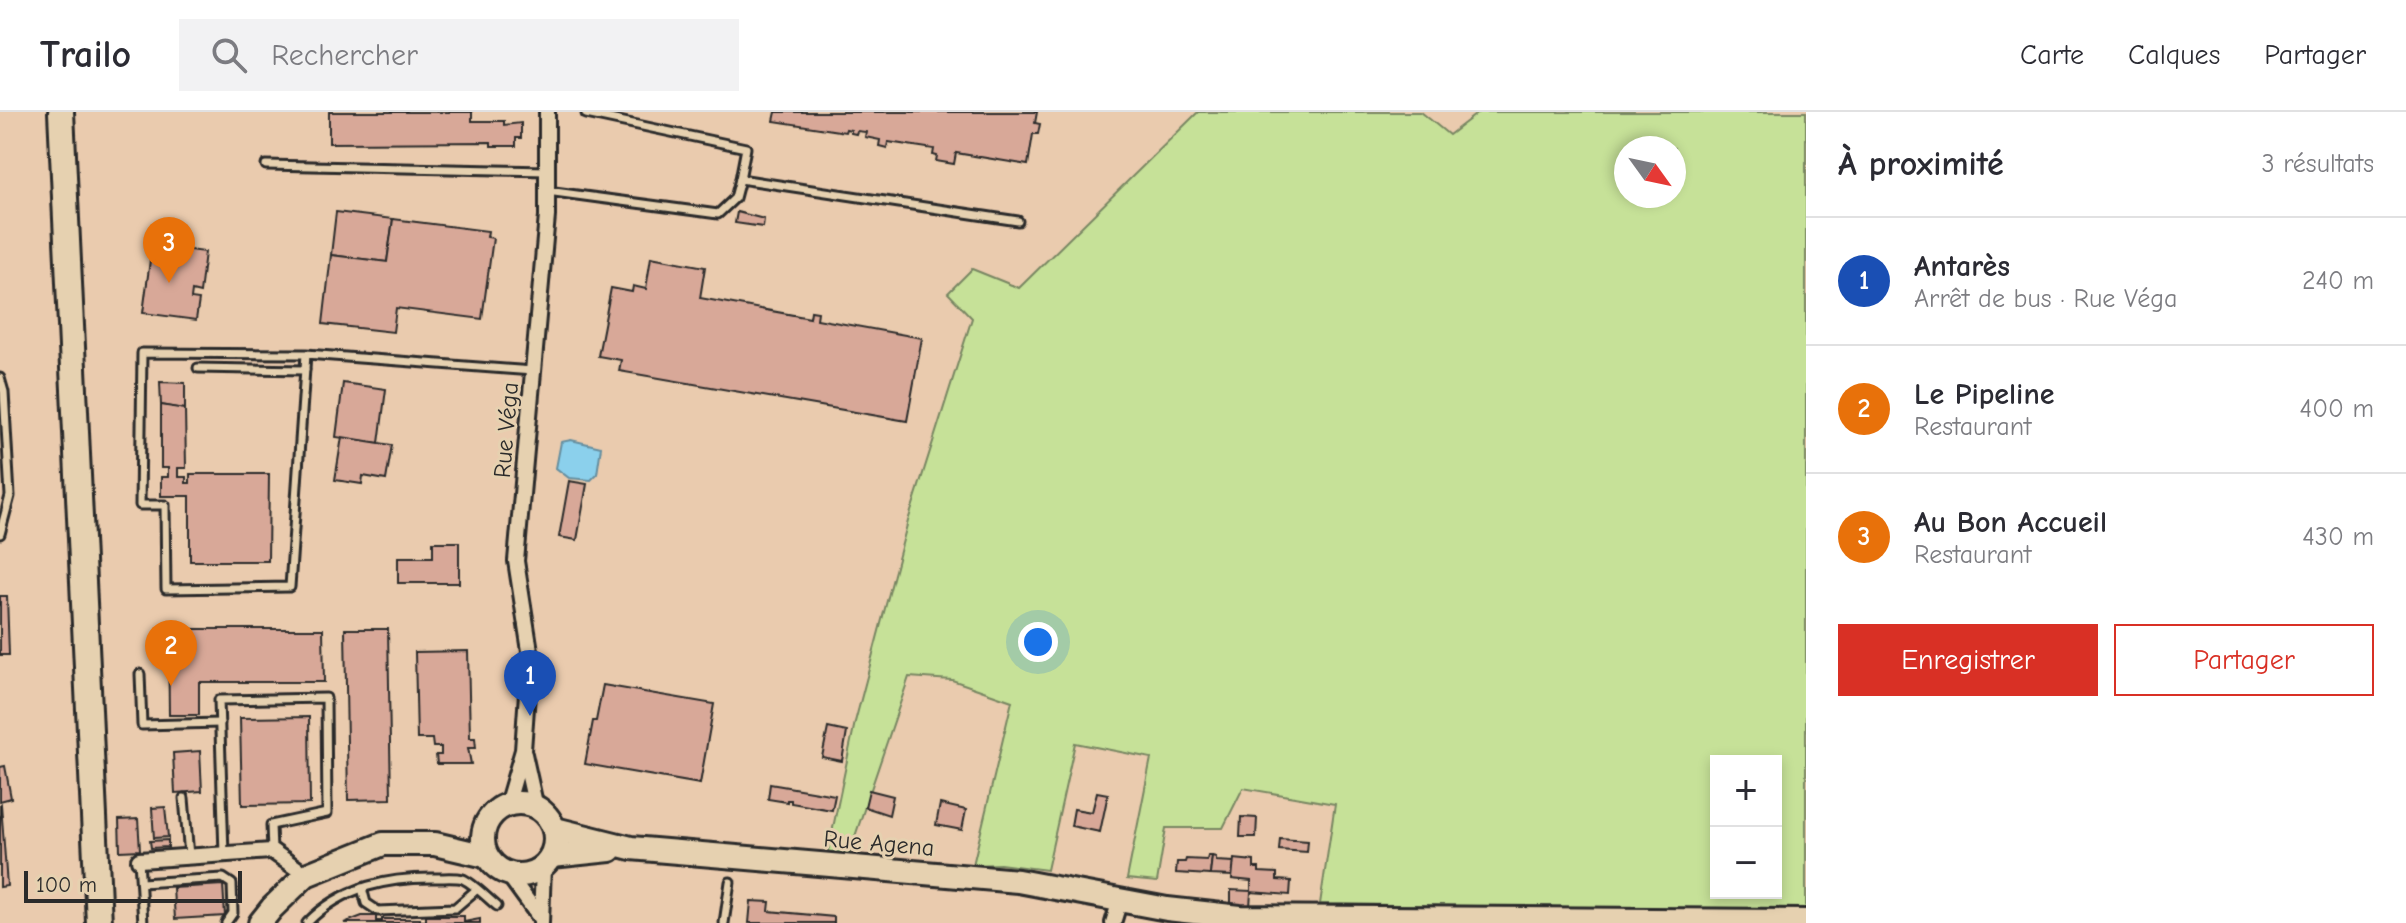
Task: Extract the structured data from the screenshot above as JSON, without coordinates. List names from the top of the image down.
{
  "streets": {
    "main road": ["Rue Agena"],
    "street": ["Rue Véga"]
  },
  "crossings": [
    ["Rue Véga", "Rue Agena"]
  ],
  "scale_bar": "100 m",
  "north": "bottom right",
  "page": {
    "header": "Trailo",
    "search": "Rechercher",
    "nav": ["Carte", "Calques", "Partager"],
    "heading": ["À proximité", "3 résultats"],
    "list": [
      {
        "mark": "1",
        "name": "Antarès",
        "note": "Arrêt de bus · Rue Véga",
        "value": "240 m"
      },
      {
        "mark": "2",
        "name": "Le Pipeline",
        "note": "Restaurant",
        "value": "400 m"
      },
      {
        "mark": "3",
        "name": "Au Bon Accueil",
        "note": "Restaurant",
        "value": "430 m"
      }
    ],
    "pins": ["3", "2", "1"],
    "buttons": ["Enregistrer", "Partager"],
    "map_buttons": ["+", "−"],
    "scale": "100 m"
  }
}
